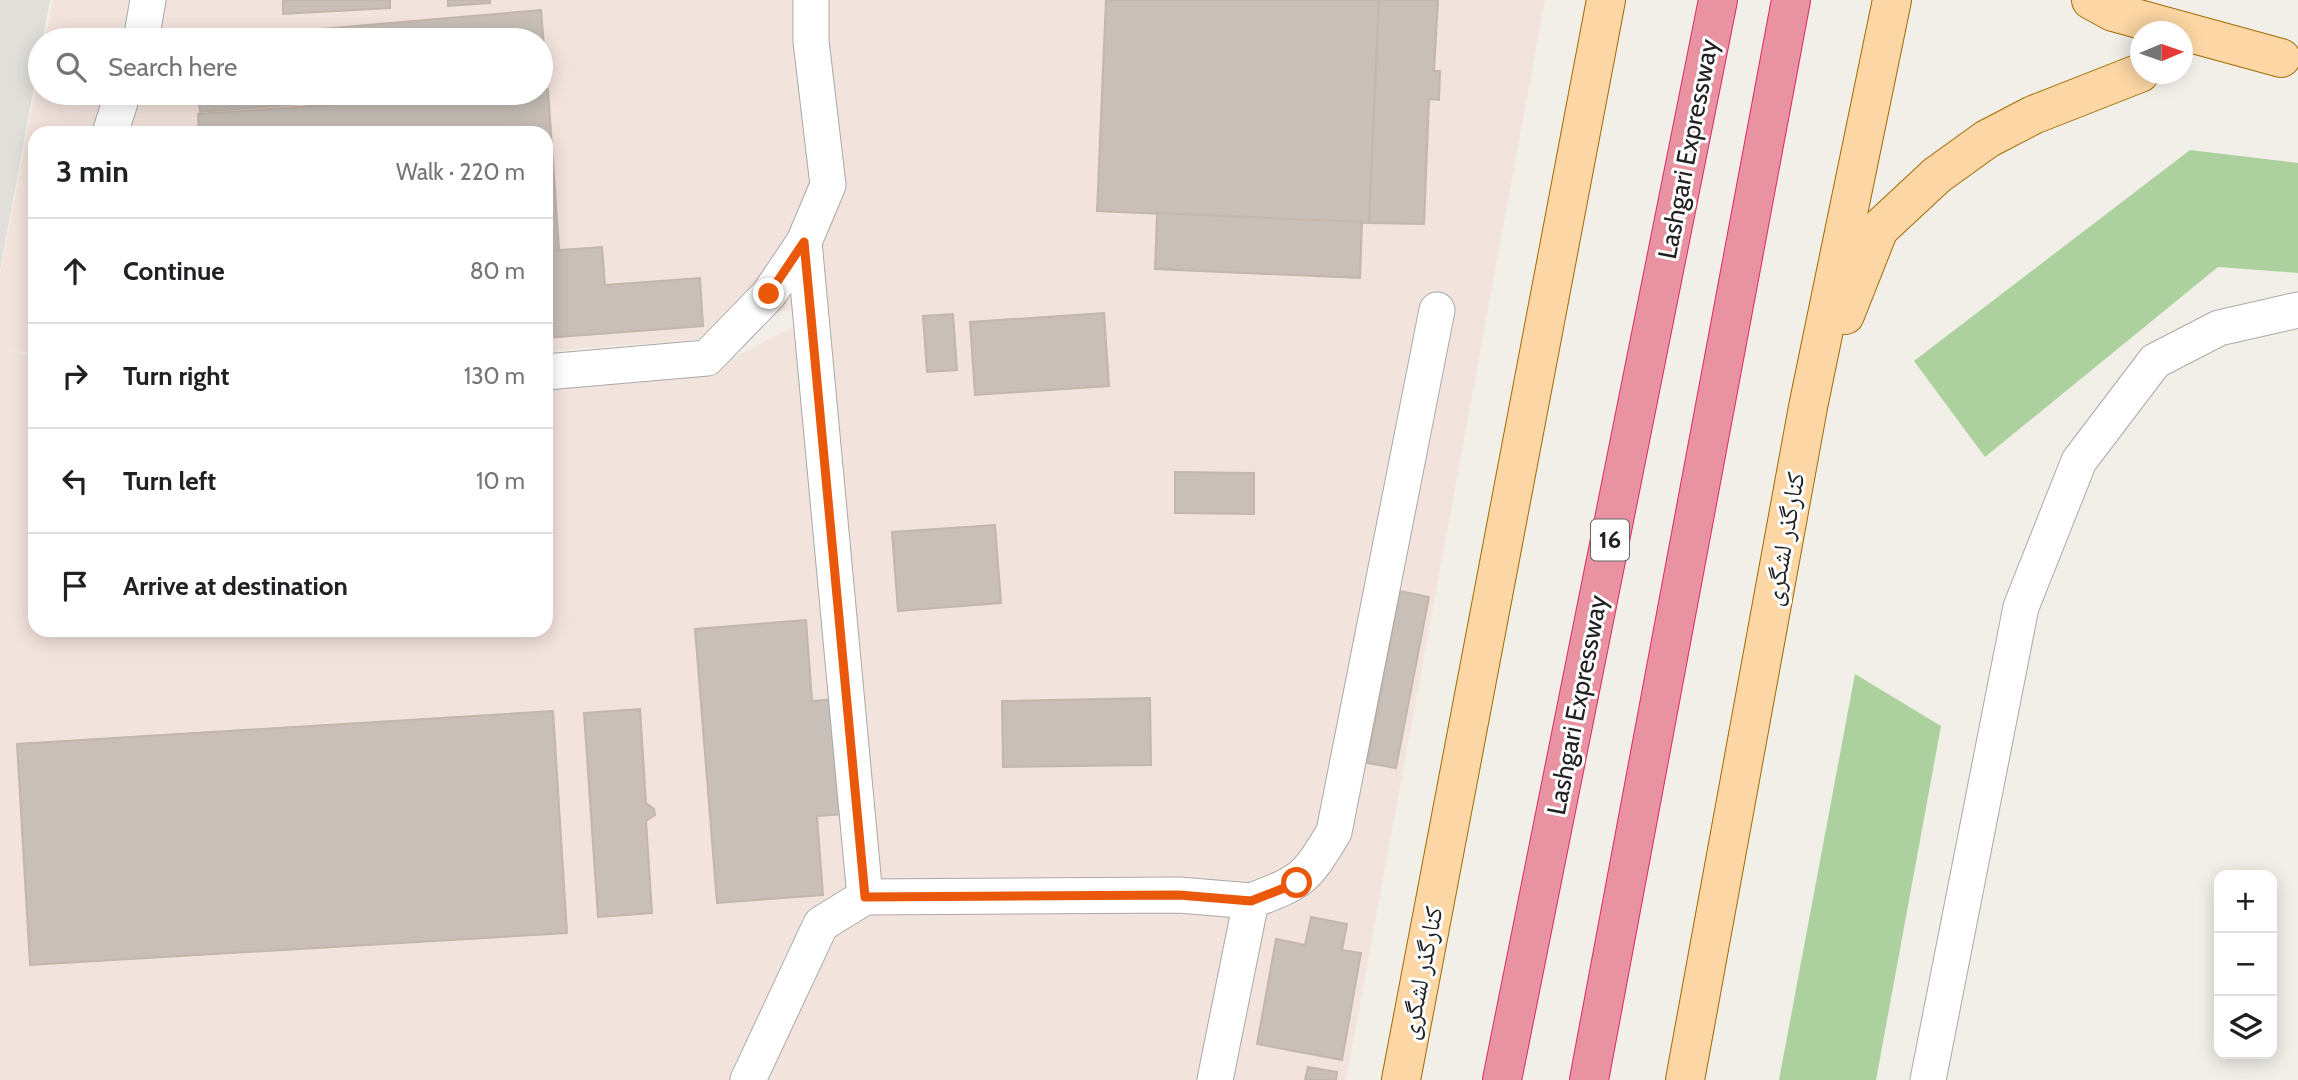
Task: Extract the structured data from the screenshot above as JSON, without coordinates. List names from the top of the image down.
{
  "streets": {
    "highway": ["Lashgari Expressway", "16"],
    "main road": ["کنارگذر لشگری"]
  },
  "north": "right",
  "page": {
    "search": "Search here",
    "heading": ["3 min", "Walk · 220 m"],
    "list": [
      ["Continue", "80 m"],
      ["Turn right", "130 m"],
      ["Turn left", "10 m"],
      "Arrive at destination"
    ],
    "map_buttons": ["+", "−"]
  }
}
